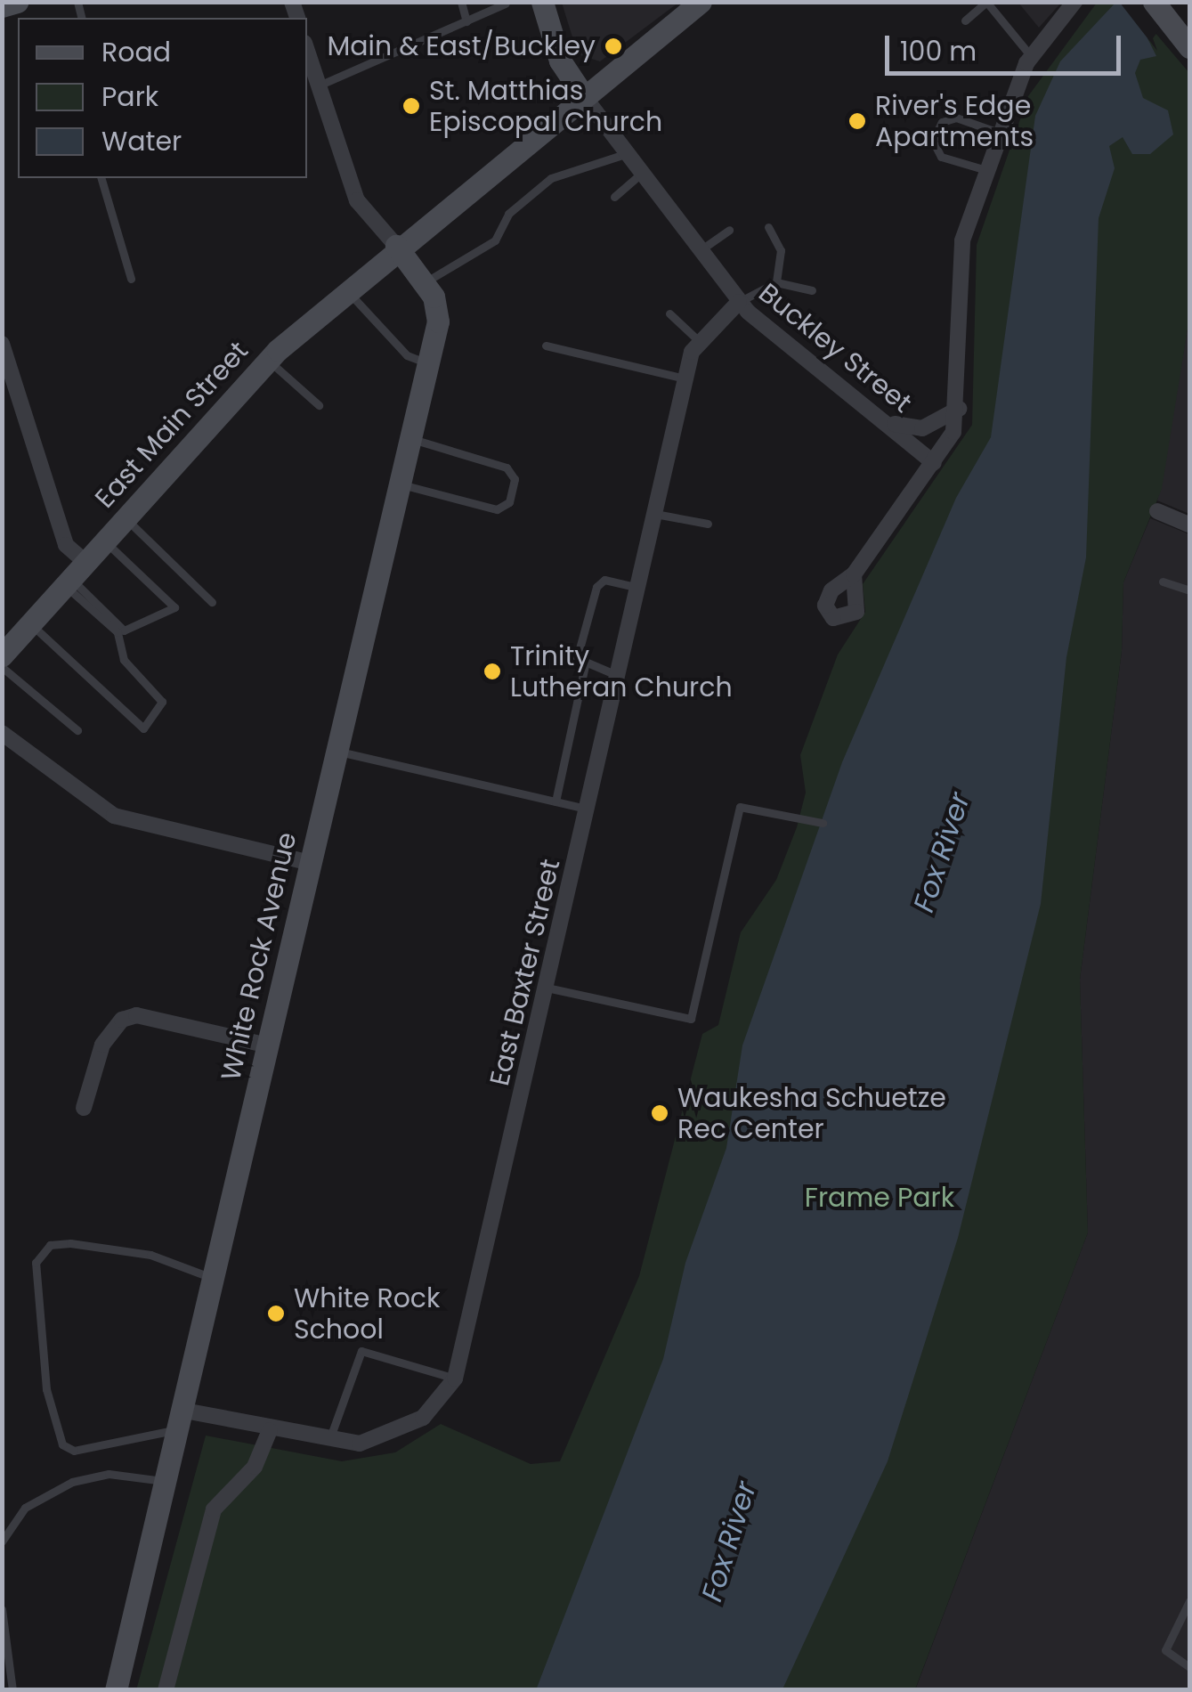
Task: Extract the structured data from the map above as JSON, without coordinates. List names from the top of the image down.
{
  "streets": {
    "street": [
      "Buckley Street",
      "East Main Street",
      "White Rock Avenue",
      "East Baxter Street"
    ]
  },
  "crossings": [
    ["Buckley Street", "East Main Street"],
    ["Buckley Street", "East Baxter Street"],
    ["East Main Street", "White Rock Avenue"],
    ["White Rock Avenue", "East Baxter Street"]
  ],
  "water": ["Fox River"],
  "parks": ["Frame Park"],
  "places": [
    "Main & East/Buckley",
    "St. Matthias Episcopal Church",
    "River's Edge Apartments",
    "Trinity Lutheran Church",
    "Waukesha Schuetze Rec Center",
    "White Rock School"
  ],
  "legend": ["Road", "Park", "Water"],
  "scale_bar": "100 m"
}
